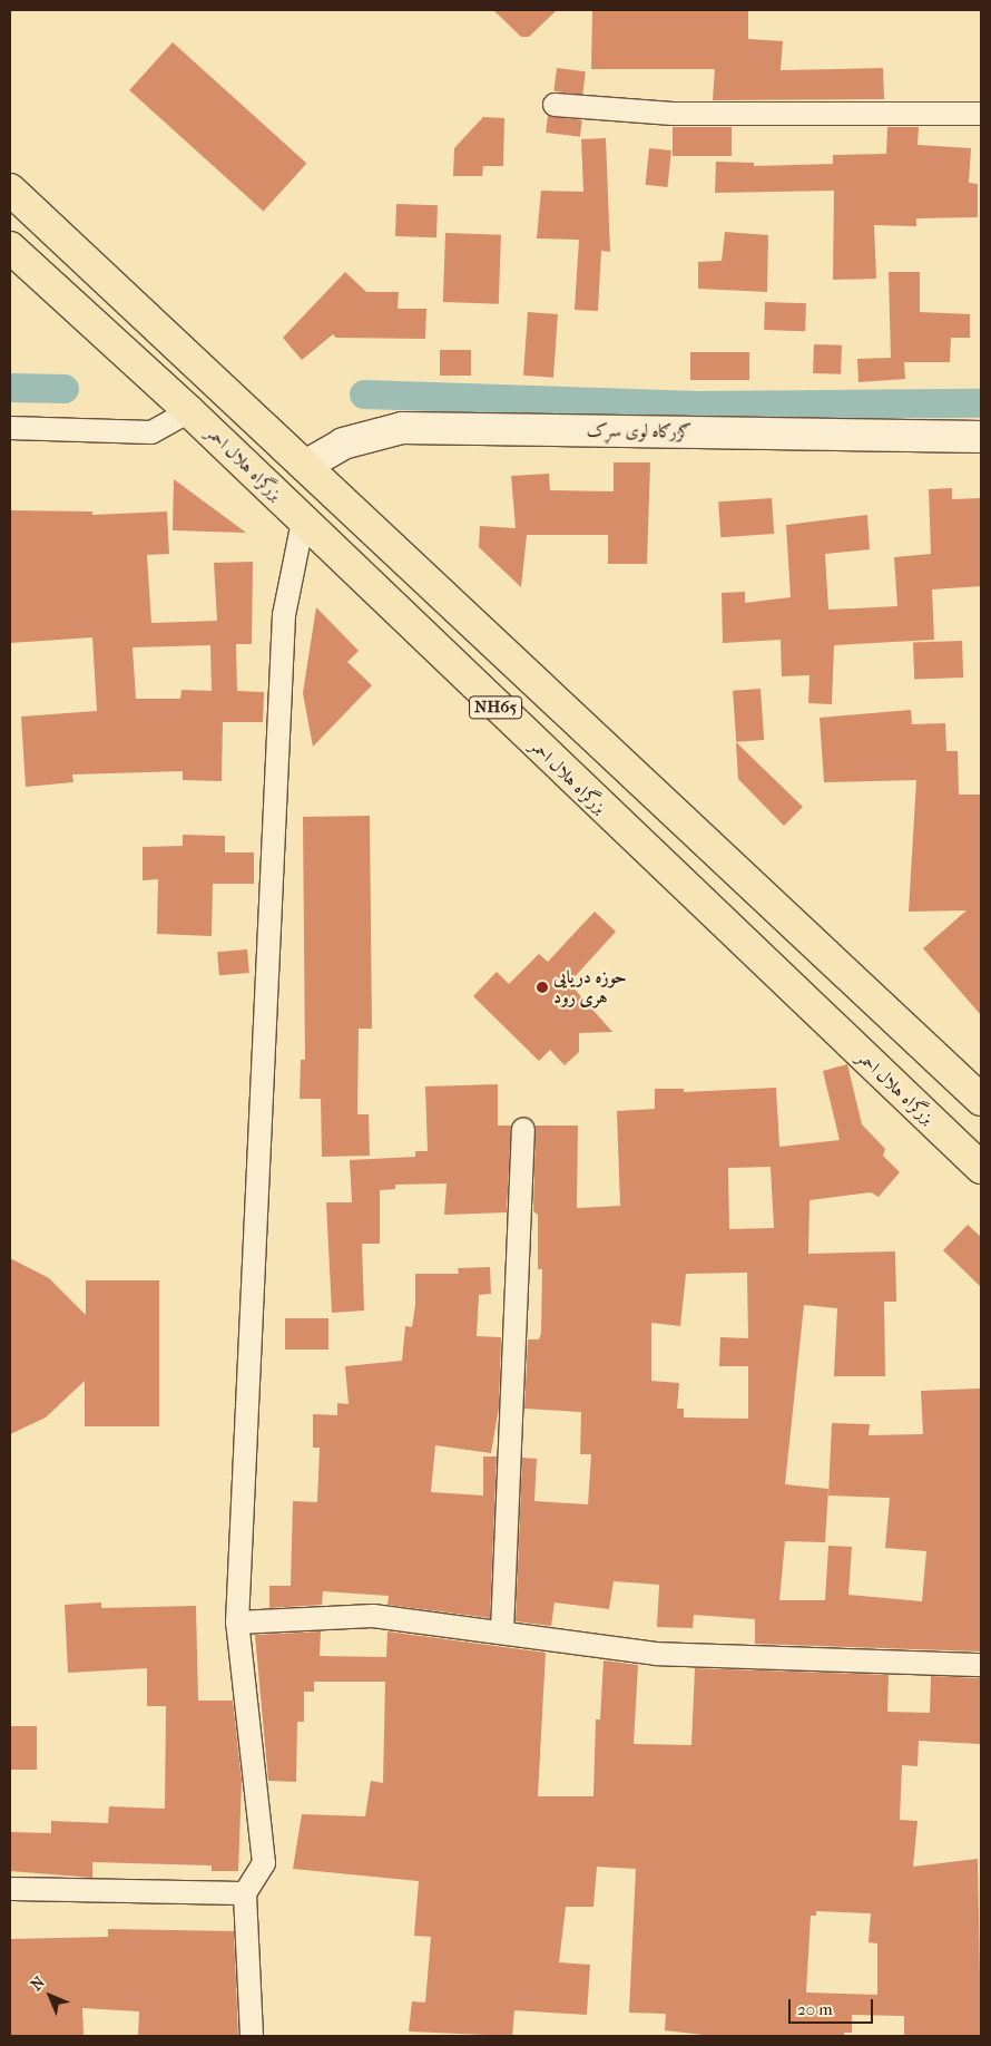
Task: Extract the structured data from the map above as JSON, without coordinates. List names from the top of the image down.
{
  "streets": {
    "highway": ["بزرگراه هلال احمر", "NH65"],
    "street": ["ګزرګاه لوی سړک"]
  },
  "crossings": [
    ["ګزرګاه لوی سړک", "NH65"]
  ],
  "places": ["حوزه دریایی هری رود"],
  "scale_bar": "20 m",
  "north": "top left"
}
